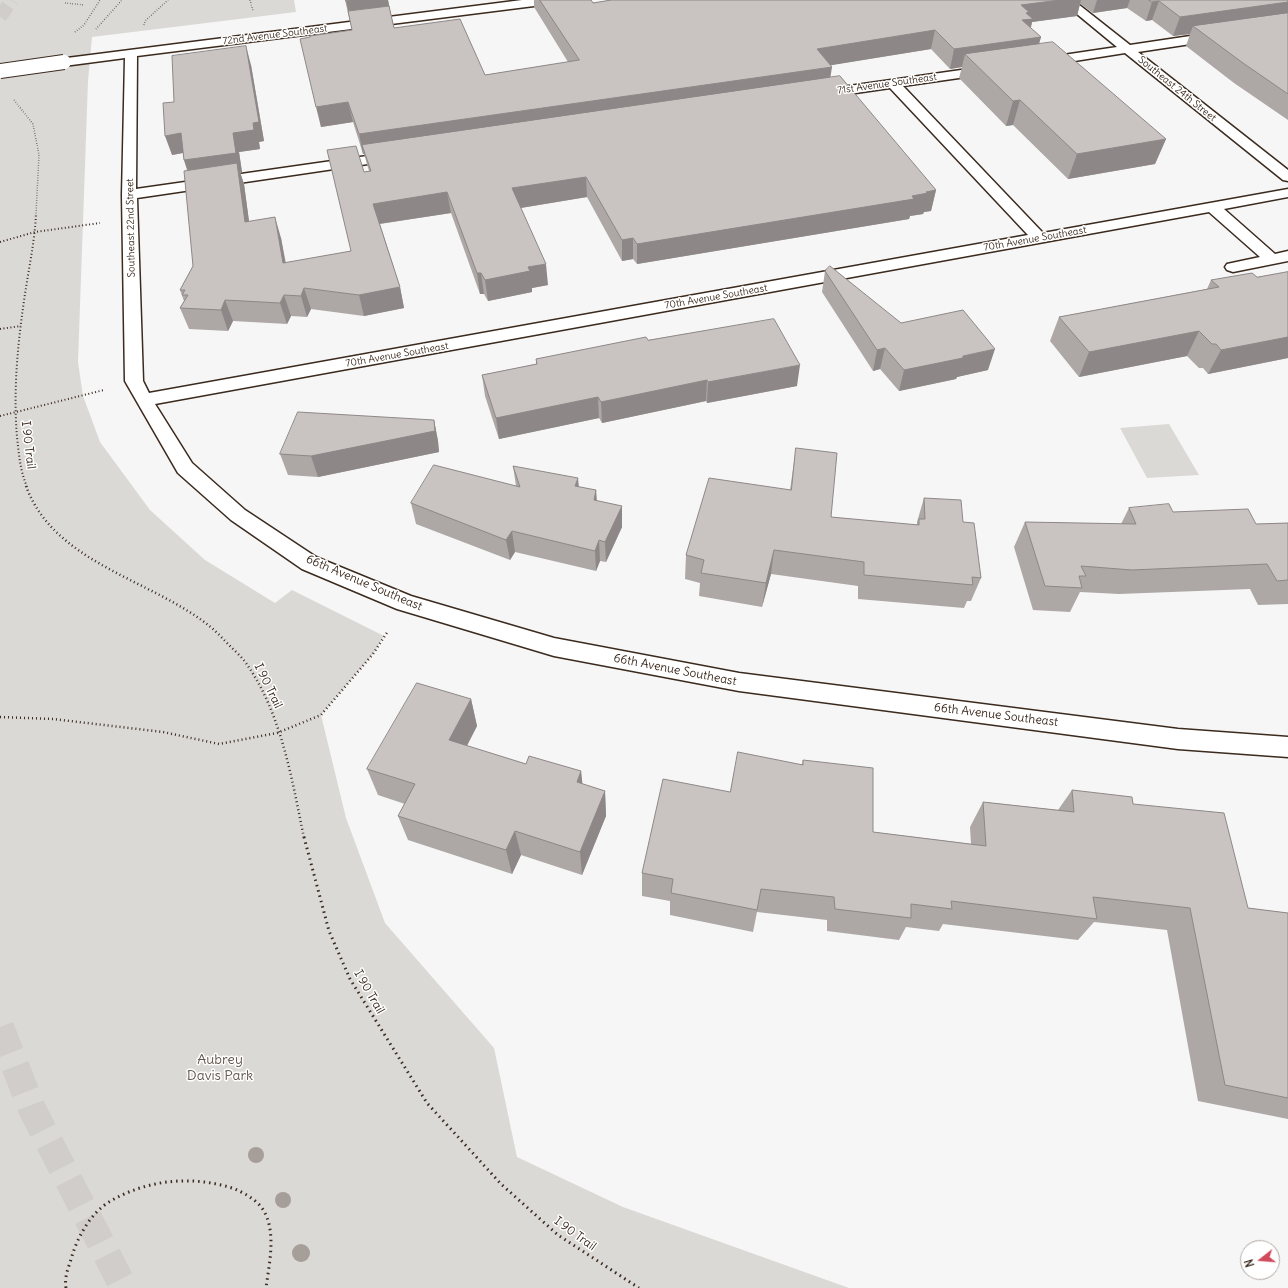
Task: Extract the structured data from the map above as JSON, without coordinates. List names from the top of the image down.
{
  "streets": {
    "street": [
      "72nd Avenue Southeast",
      "71st Avenue Southeast",
      "Southeast 24th Street",
      "Southeast 22nd Street",
      "70th Avenue Southeast",
      "66th Avenue Southeast"
    ],
    "path": ["I 90 Trail"]
  },
  "crossings": [
    ["72nd Avenue Southeast", "Southeast 22nd Street"],
    ["Southeast 22nd Street", "70th Avenue Southeast"],
    ["Southeast 22nd Street", "66th Avenue Southeast"],
    ["70th Avenue Southeast", "66th Avenue Southeast"]
  ],
  "parks": ["Aubrey Davis Park"],
  "north": "left"
}
